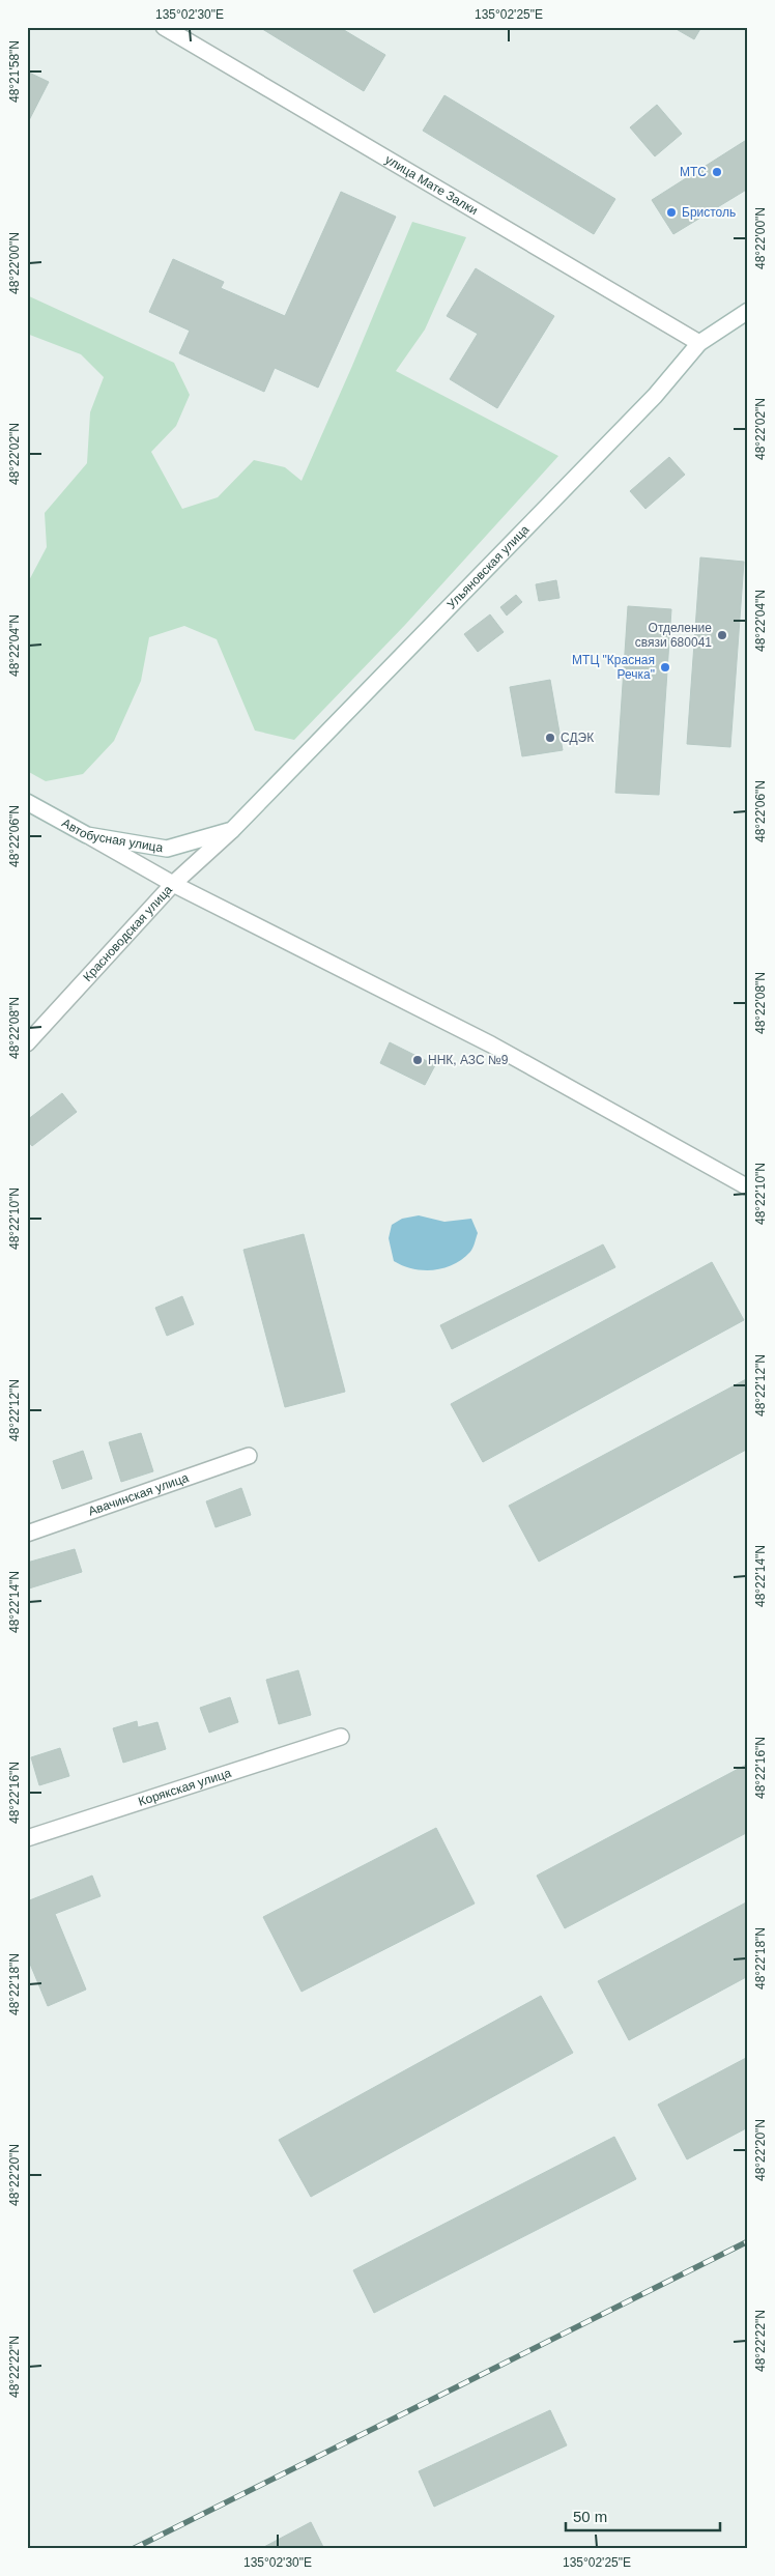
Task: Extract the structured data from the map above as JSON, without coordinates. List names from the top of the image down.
{
  "streets": {
    "street": [
      "улица Мате Залки",
      "Ульяновская улица",
      "Автобусная улица",
      "Красноводская улица",
      "Авачинская улица",
      "Корякская улица"
    ]
  },
  "crossings": [
    ["улица Мате Залки", "Ульяновская улица"],
    ["Ульяновская улица", "Автобусная улица"],
    ["Ульяновская улица", "Красноводская улица"],
    ["Автобусная улица", "Красноводская улица"]
  ],
  "places": [
    "МТС",
    "Бристоль",
    "Отделение связи 680041",
    "МТЦ \"Красная Речка\"",
    "СДЭК",
    "ННК, АЗС №9"
  ],
  "scale_bar": "50 m",
  "coordinates": [
    "135°02'30\"E",
    "135°02'25\"E",
    "48°21'58\"N",
    "48°22'00\"N",
    "48°22'02\"N",
    "48°22'04\"N",
    "48°22'06\"N",
    "48°22'08\"N",
    "48°22'10\"N",
    "48°22'12\"N",
    "48°22'14\"N",
    "48°22'16\"N",
    "48°22'18\"N",
    "48°22'20\"N",
    "48°22'22\"N"
  ]
}
